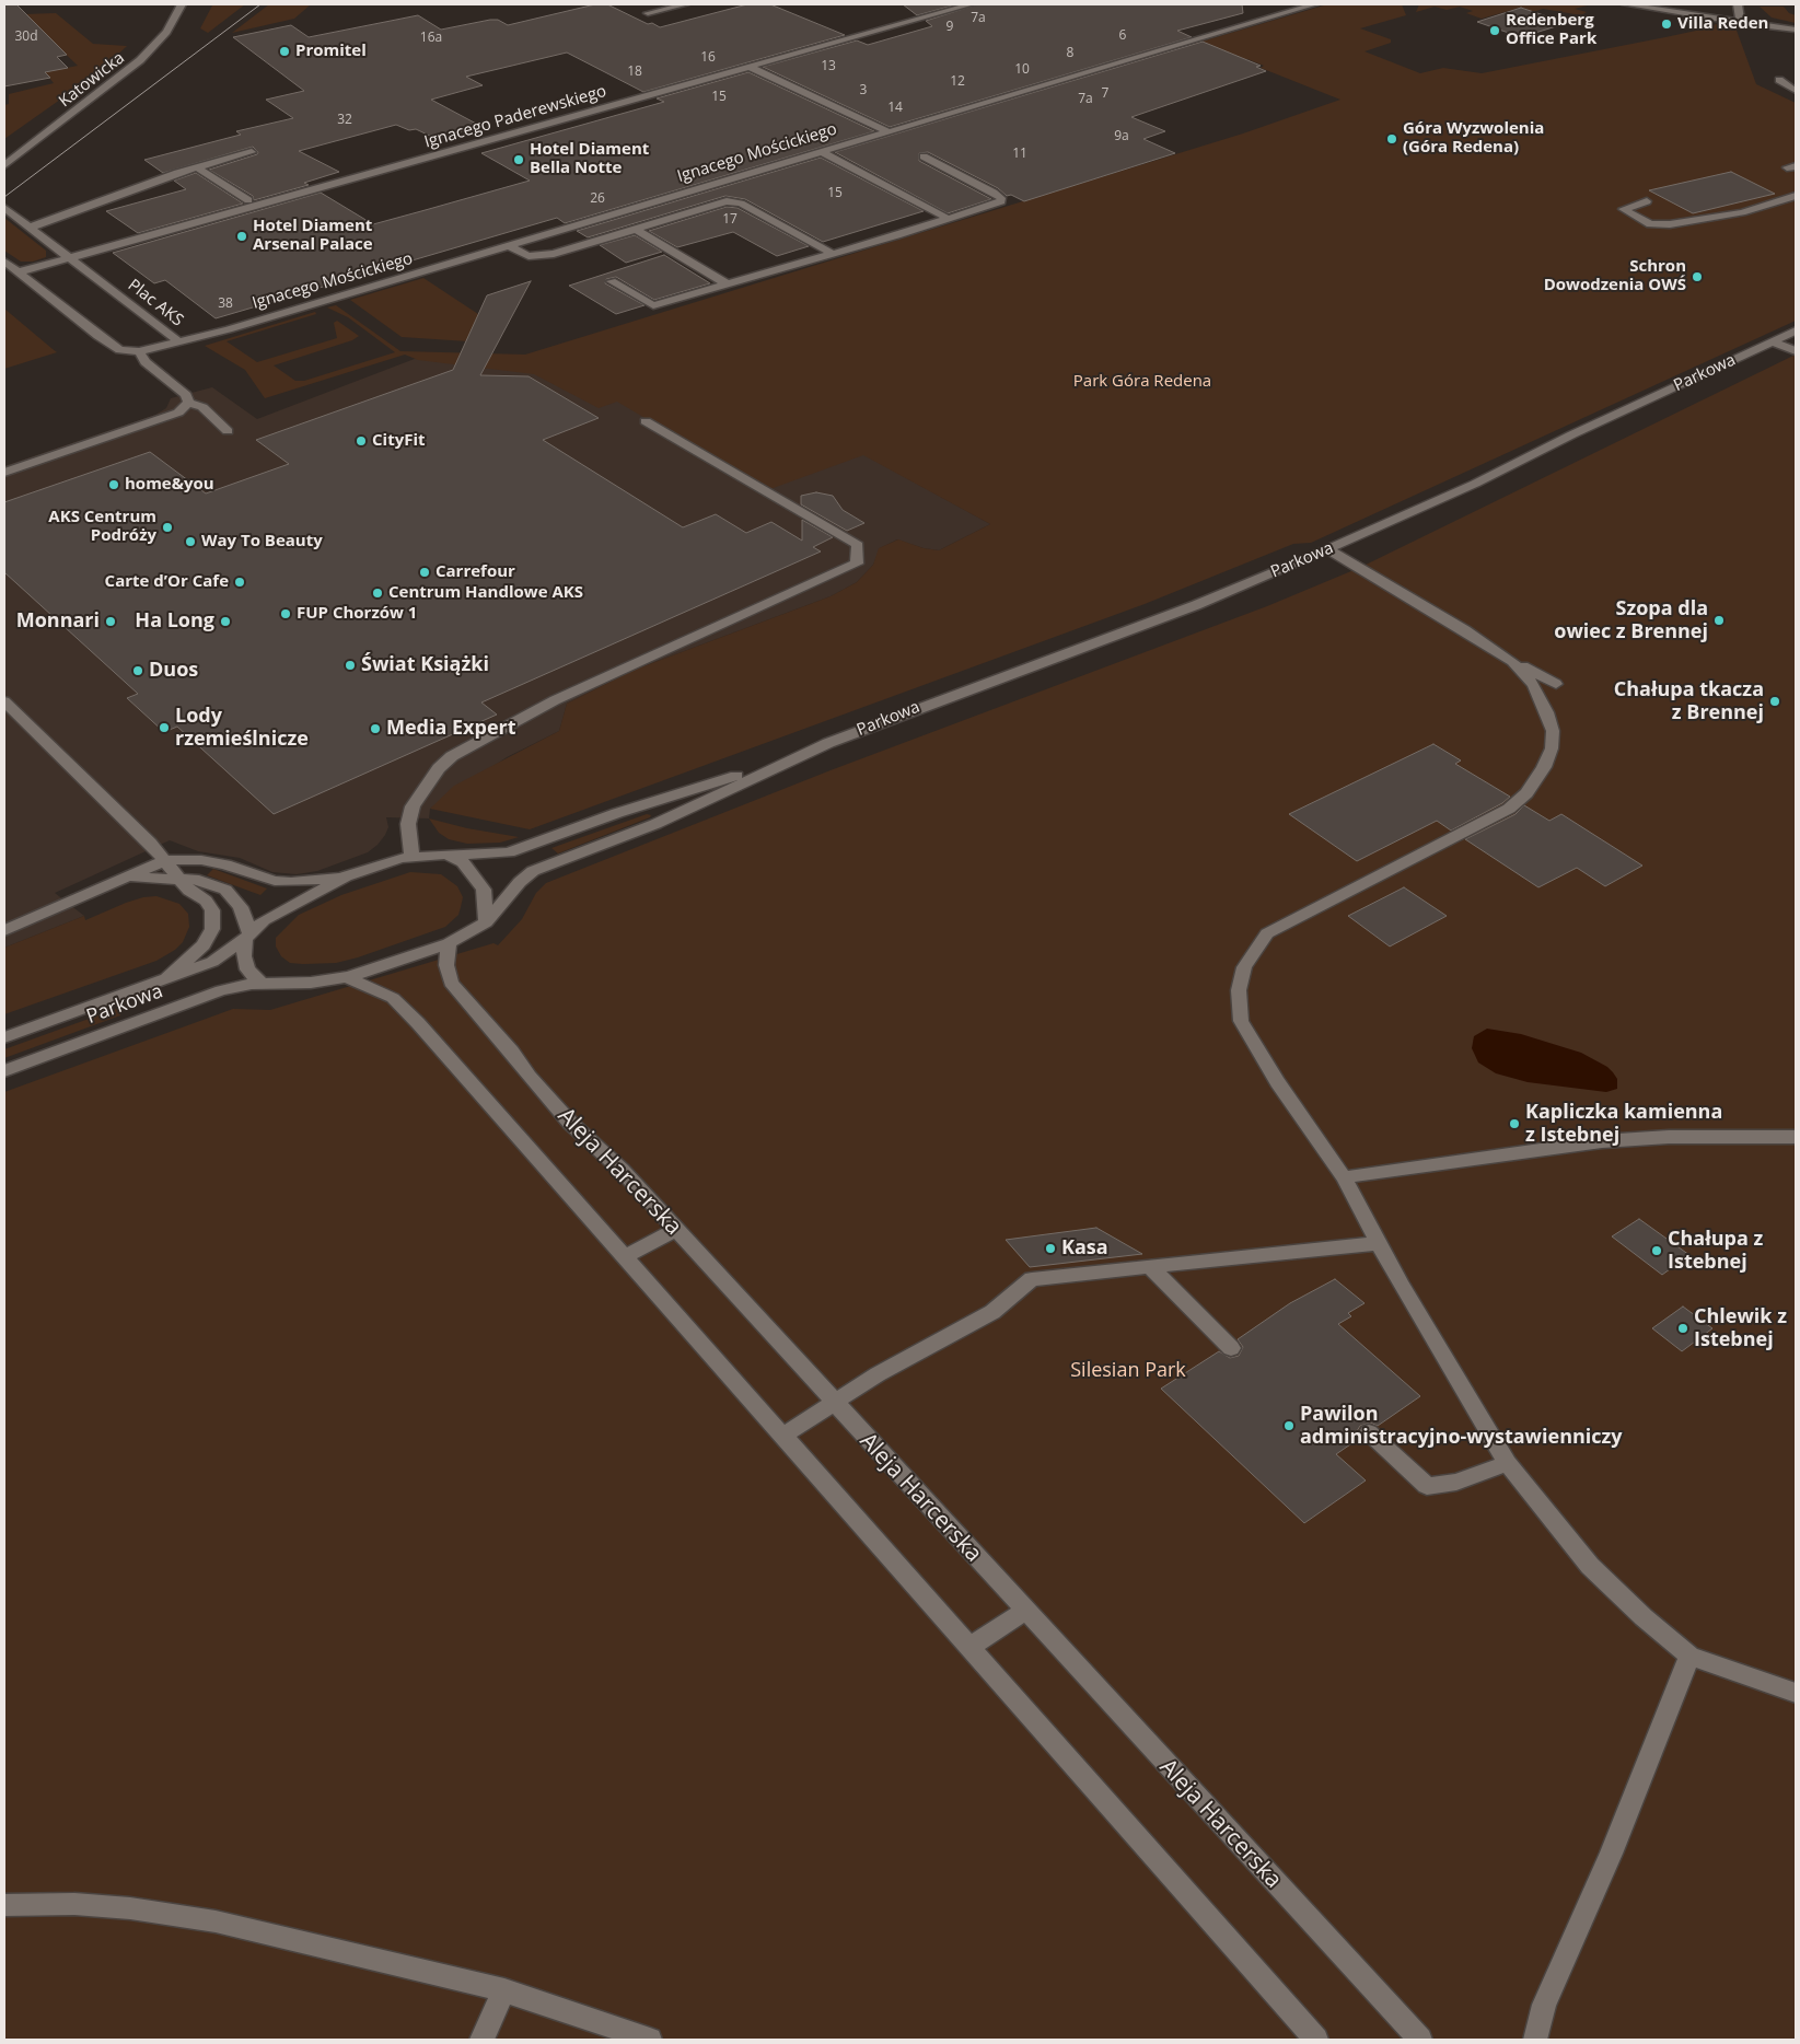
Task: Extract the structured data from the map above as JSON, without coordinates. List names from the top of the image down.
{
  "streets": {
    "street": [
      "Katowicka",
      "Ignacego Paderewskiego",
      "Ignacego Mościckiego",
      "Plac AKS",
      "Parkowa",
      "Aleja Harcerska"
    ]
  },
  "crossings": [
    ["Ignacego Paderewskiego", "Plac AKS"],
    ["Ignacego Mościckiego", "Plac AKS"],
    ["Parkowa", "Aleja Harcerska"]
  ],
  "parks": ["Park Góra Redena", "Silesian Park"],
  "places": [
    "Villa Reden",
    "Redenberg Office Park",
    "Promitel",
    "Góra Wyzwolenia (Góra Redena)",
    "Hotel Diament Bella Notte",
    "Hotel Diament Arsenal Palace",
    "Schron Dowodzenia OWŚ",
    "CityFit",
    "home&you",
    "AKS Centrum Podróży",
    "Way To Beauty",
    "Carrefour",
    "Carte d’Or Cafe",
    "Centrum Handlowe AKS",
    "FUP Chorzów 1",
    "Szopa dla owiec z Brennej",
    "Monnari",
    "Ha Long",
    "Świat Książki",
    "Duos",
    "Chałupa tkacza z Brennej",
    "Lody rzemieślnicze",
    "Media Expert",
    "Kapliczka kamienna z Istebnej",
    "Kasa",
    "Chałupa z Istebnej",
    "Chlewik z Istebnej",
    "Pawilon administracyjno-wystawienniczy"
  ],
  "house_numbers": [
    "7a",
    "9",
    "6",
    "30d",
    "16a",
    "8",
    "16",
    "13",
    "10",
    "18",
    "12",
    "3",
    "7",
    "15",
    "7a",
    "14",
    "32",
    "9a",
    "11",
    "15",
    "26",
    "17",
    "38"
  ]
}
